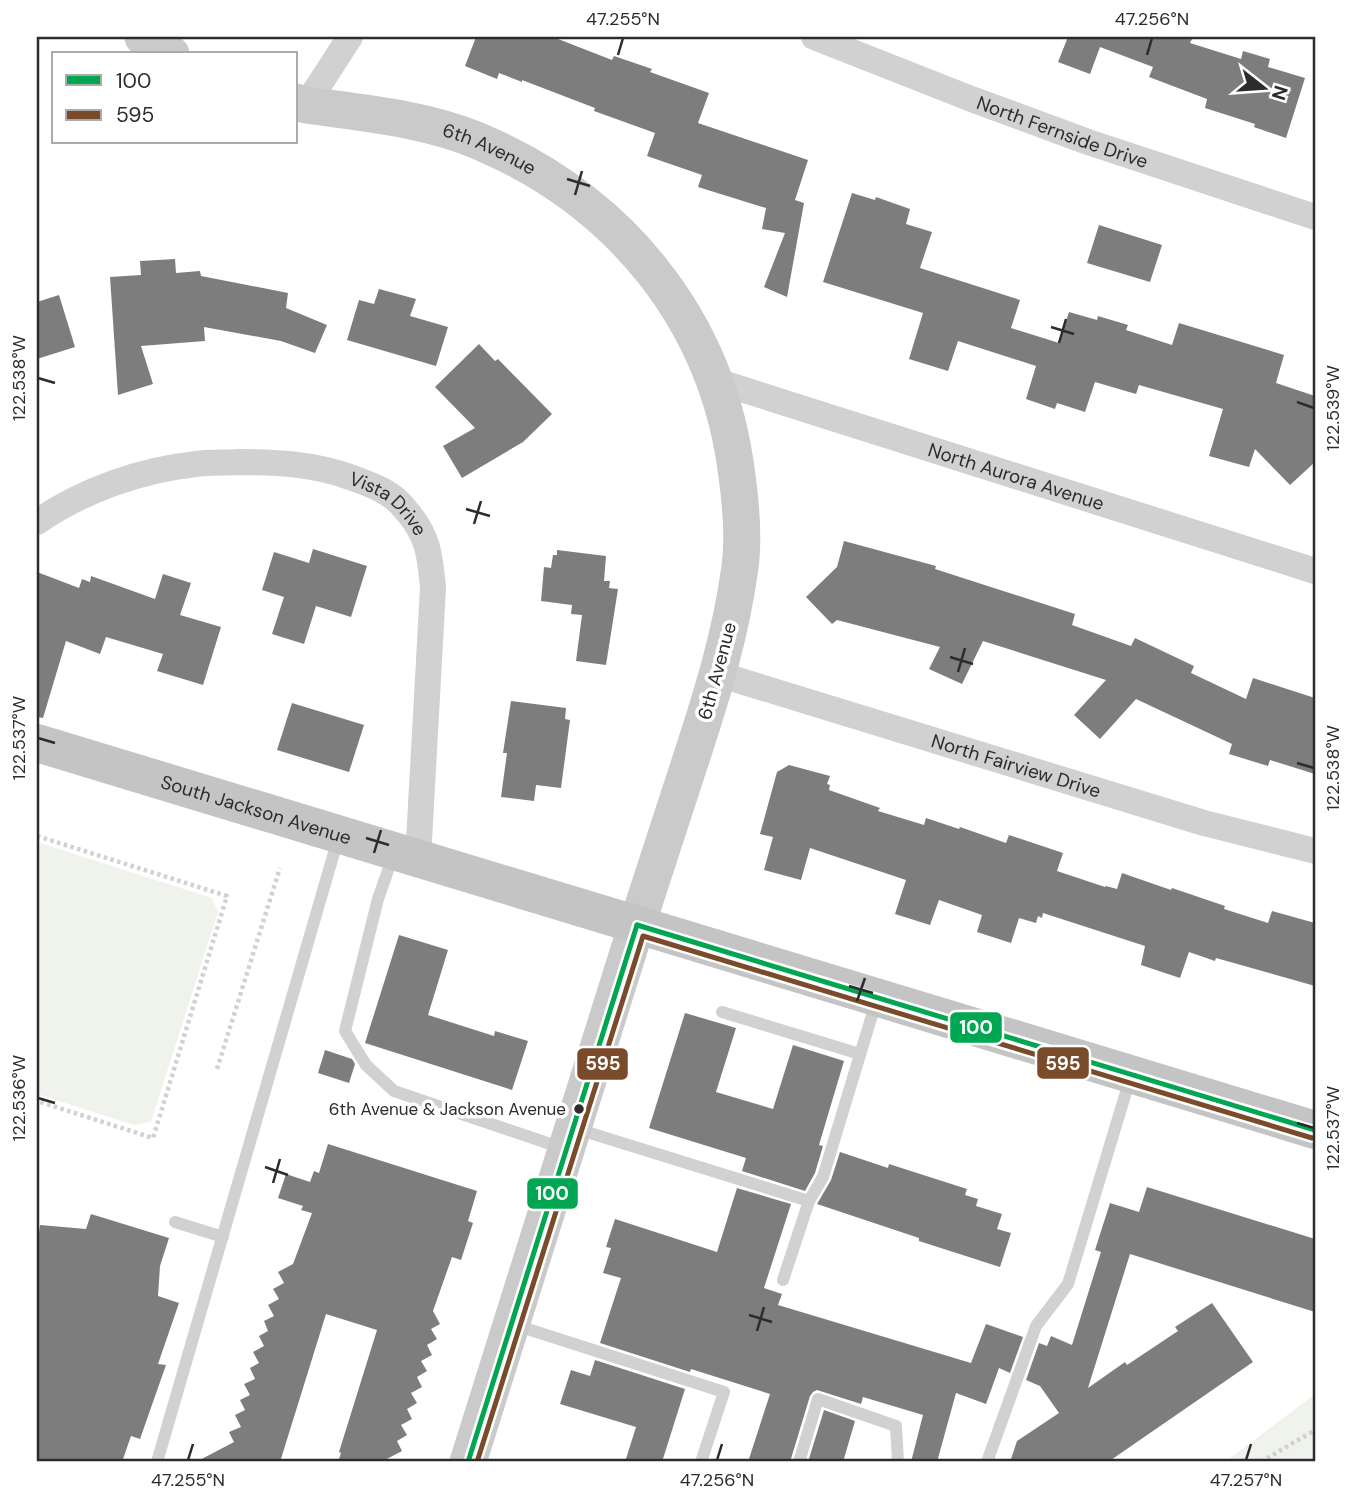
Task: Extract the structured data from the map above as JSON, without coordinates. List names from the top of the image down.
{
  "streets": {
    "main road": ["South Jackson Avenue"],
    "street": [
      "North Fernside Drive",
      "6th Avenue",
      "North Aurora Avenue",
      "Vista Drive",
      "North Fairview Drive"
    ]
  },
  "crossings": [
    ["6th Avenue", "North Aurora Avenue"],
    ["6th Avenue", "North Fairview Drive"],
    ["6th Avenue", "South Jackson Avenue"],
    ["Vista Drive", "South Jackson Avenue"]
  ],
  "places": ["6th Avenue & Jackson Avenue"],
  "lines": ["transit line 100", "transit line 595"],
  "legend": ["100", "595"],
  "north": "right",
  "coordinates": [
    "47.255°N",
    "47.256°N",
    "122.538°W",
    "122.539°W",
    "122.537°W",
    "122.536°W",
    "47.257°N"
  ]
}
